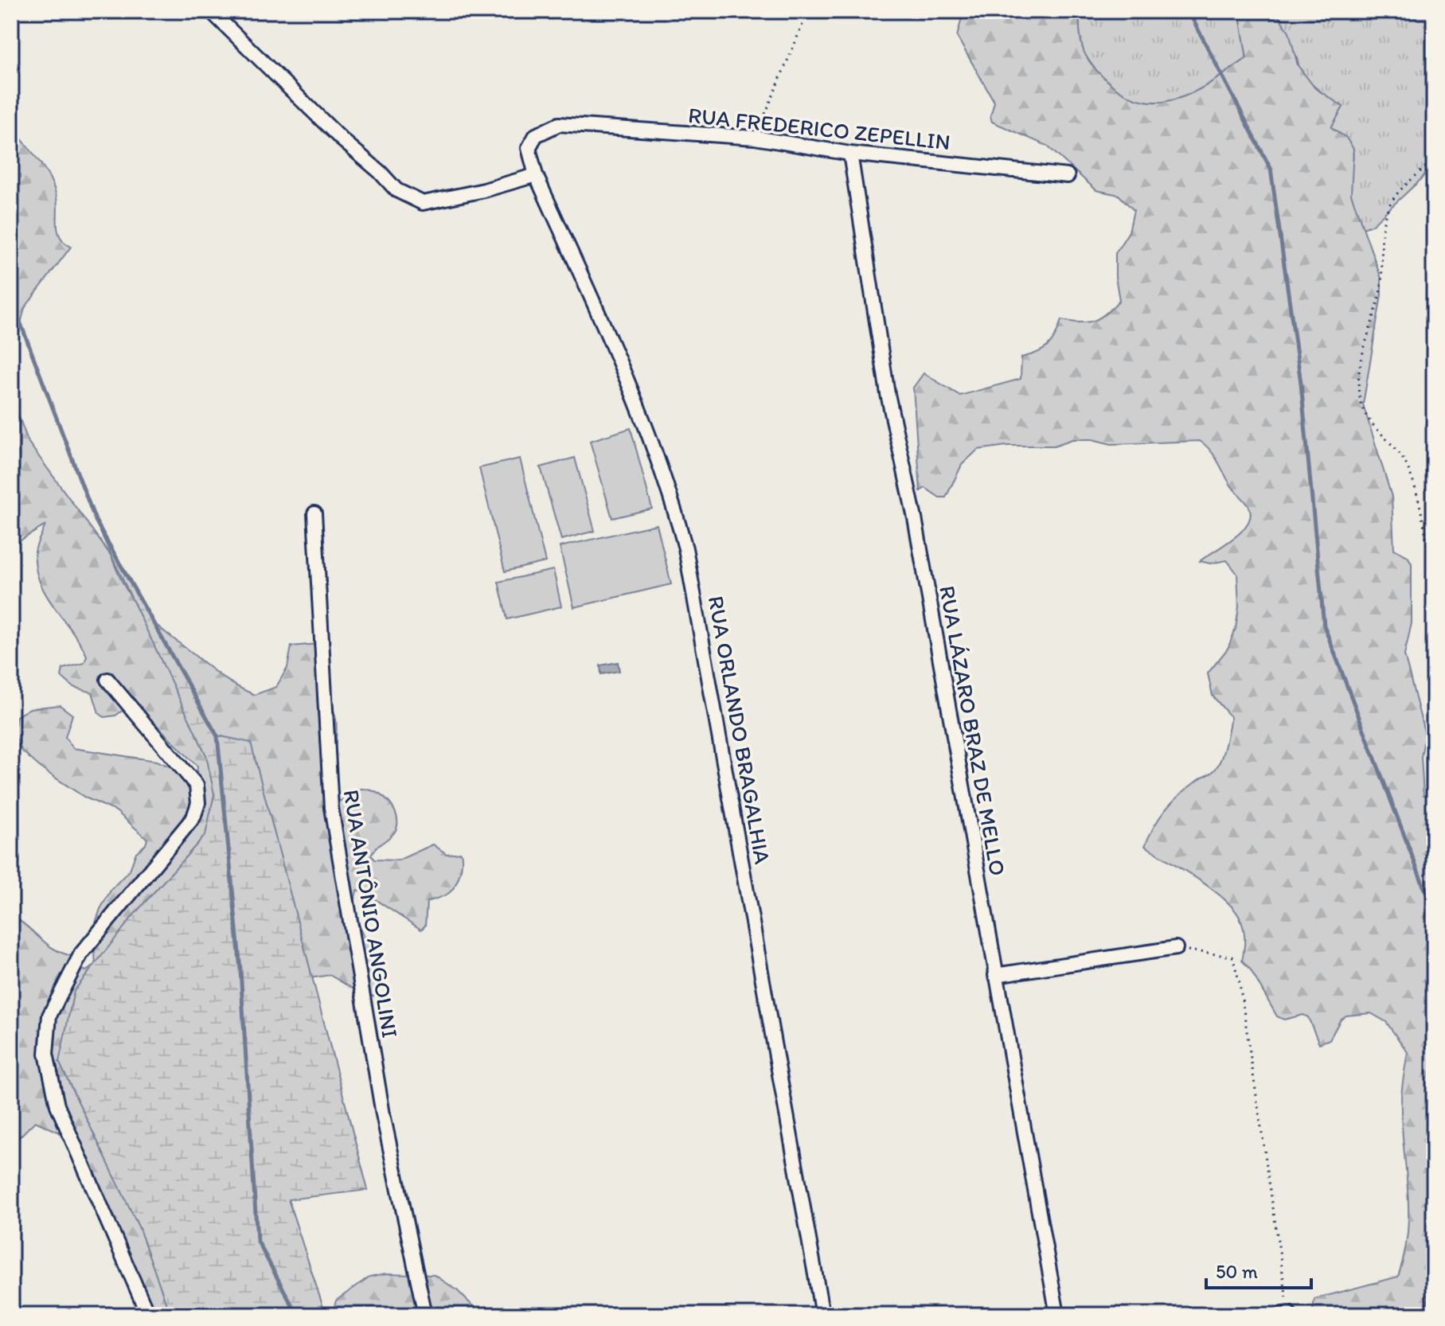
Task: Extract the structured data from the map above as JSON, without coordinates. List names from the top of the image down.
{
  "streets": {
    "street": [
      "RUA FREDERICO ZEPELLIN",
      "RUA ORLANDO BRAGALHIA",
      "RUA LÁZARO BRAZ DE MELLO",
      "RUA ANTÔNIO ANGOLINI"
    ]
  },
  "crossings": [
    ["RUA FREDERICO ZEPELLIN", "RUA ORLANDO BRAGALHIA"],
    ["RUA FREDERICO ZEPELLIN", "RUA LÁZARO BRAZ DE MELLO"]
  ],
  "scale_bar": "50 m"
}
